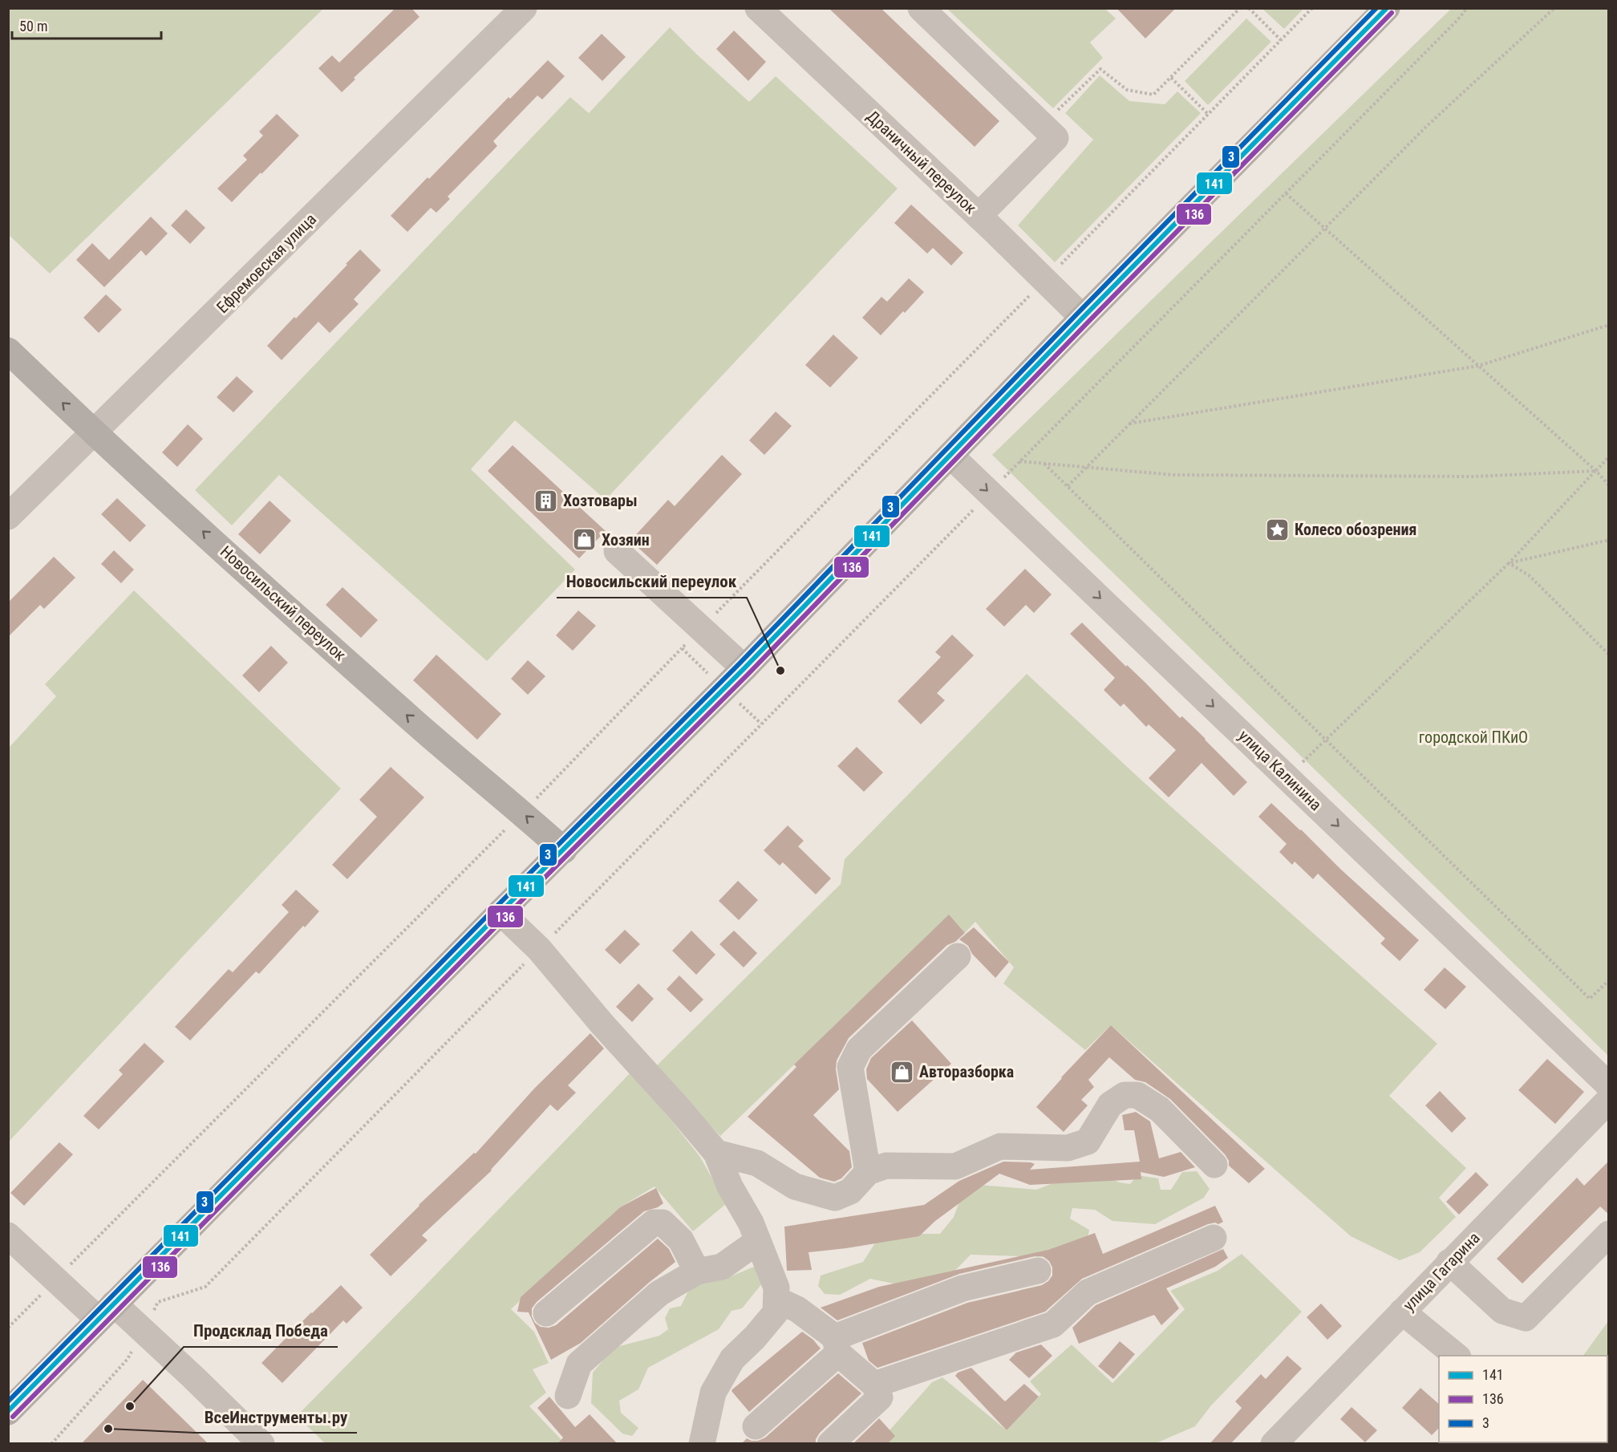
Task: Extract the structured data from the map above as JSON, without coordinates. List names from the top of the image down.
{
  "streets": {
    "main road": ["Новосильский переулок"],
    "street": [
      "Драничный переулок",
      "Ефремовская улица",
      "улица Калинина",
      "улица Гагарина"
    ]
  },
  "crossings": [
    ["Ефремовская улица", "Новосильский переулок"]
  ],
  "one_way": ["Новосильский переулок", "улица Калинина"],
  "parks": ["городской ПКиО"],
  "places": {
    "building": ["Хозтовары"],
    "place": ["Колесо обозрения"],
    "shop": ["Хозяин", "Авторазборка"],
    "other": ["Новосильский переулок", "Продсклад Победа", "ВсеИнструменты.ру"]
  },
  "lines": ["transit line 141", "transit line 3", "transit line 136"],
  "legend": ["141", "136", "3"],
  "scale_bar": "50 m"
}
